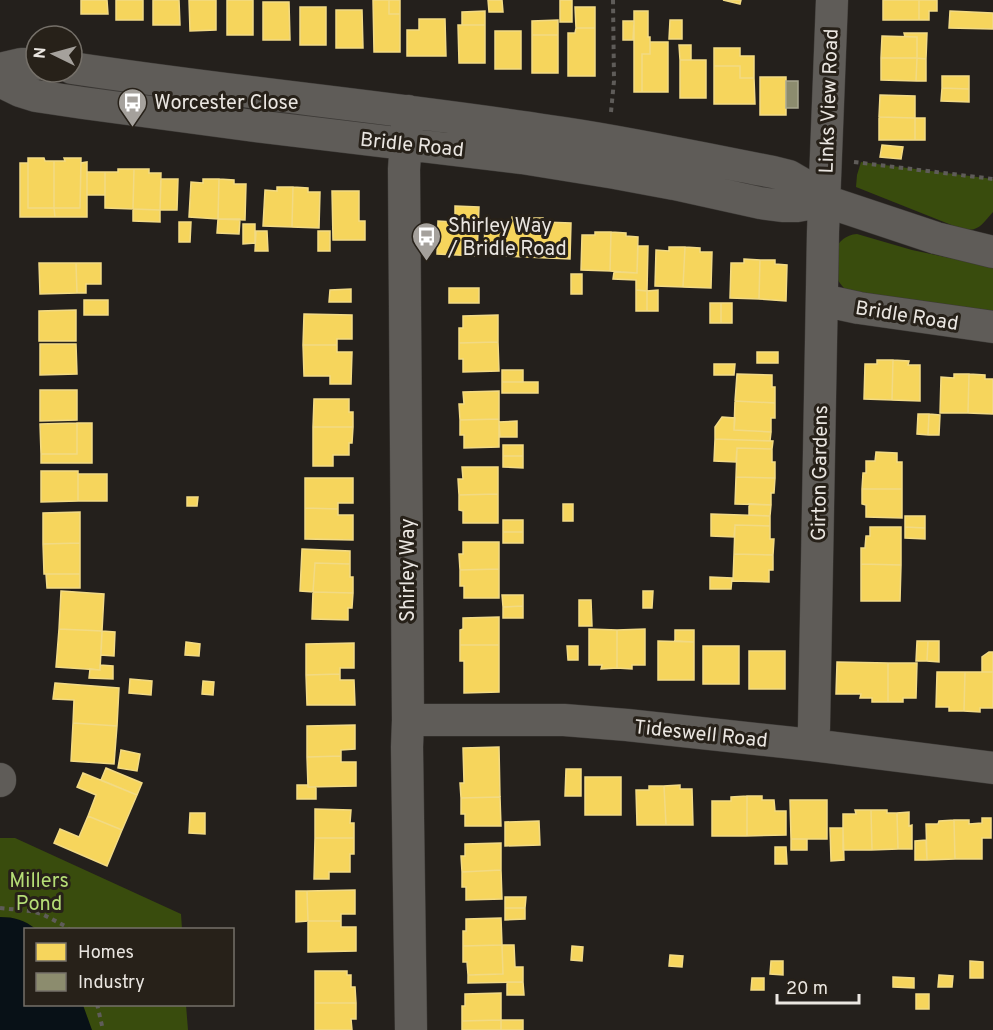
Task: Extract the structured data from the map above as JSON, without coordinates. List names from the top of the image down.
{
  "streets": {
    "street": [
      "Links View Road",
      "Bridle Road",
      "Girton Gardens",
      "Shirley Way",
      "Tideswell Road"
    ]
  },
  "crossings": [
    ["Links View Road", "Bridle Road"],
    ["Links View Road", "Girton Gardens"],
    ["Bridle Road", "Girton Gardens"],
    ["Bridle Road", "Shirley Way"],
    ["Girton Gardens", "Tideswell Road"],
    ["Shirley Way", "Tideswell Road"]
  ],
  "parks": ["Millers Pond"],
  "places": {
    "bus stop": ["Worcester Close", "Shirley Way / Bridle Road"]
  },
  "legend": ["Homes", "Industry"],
  "scale_bar": "20 m",
  "north": "left"
}
